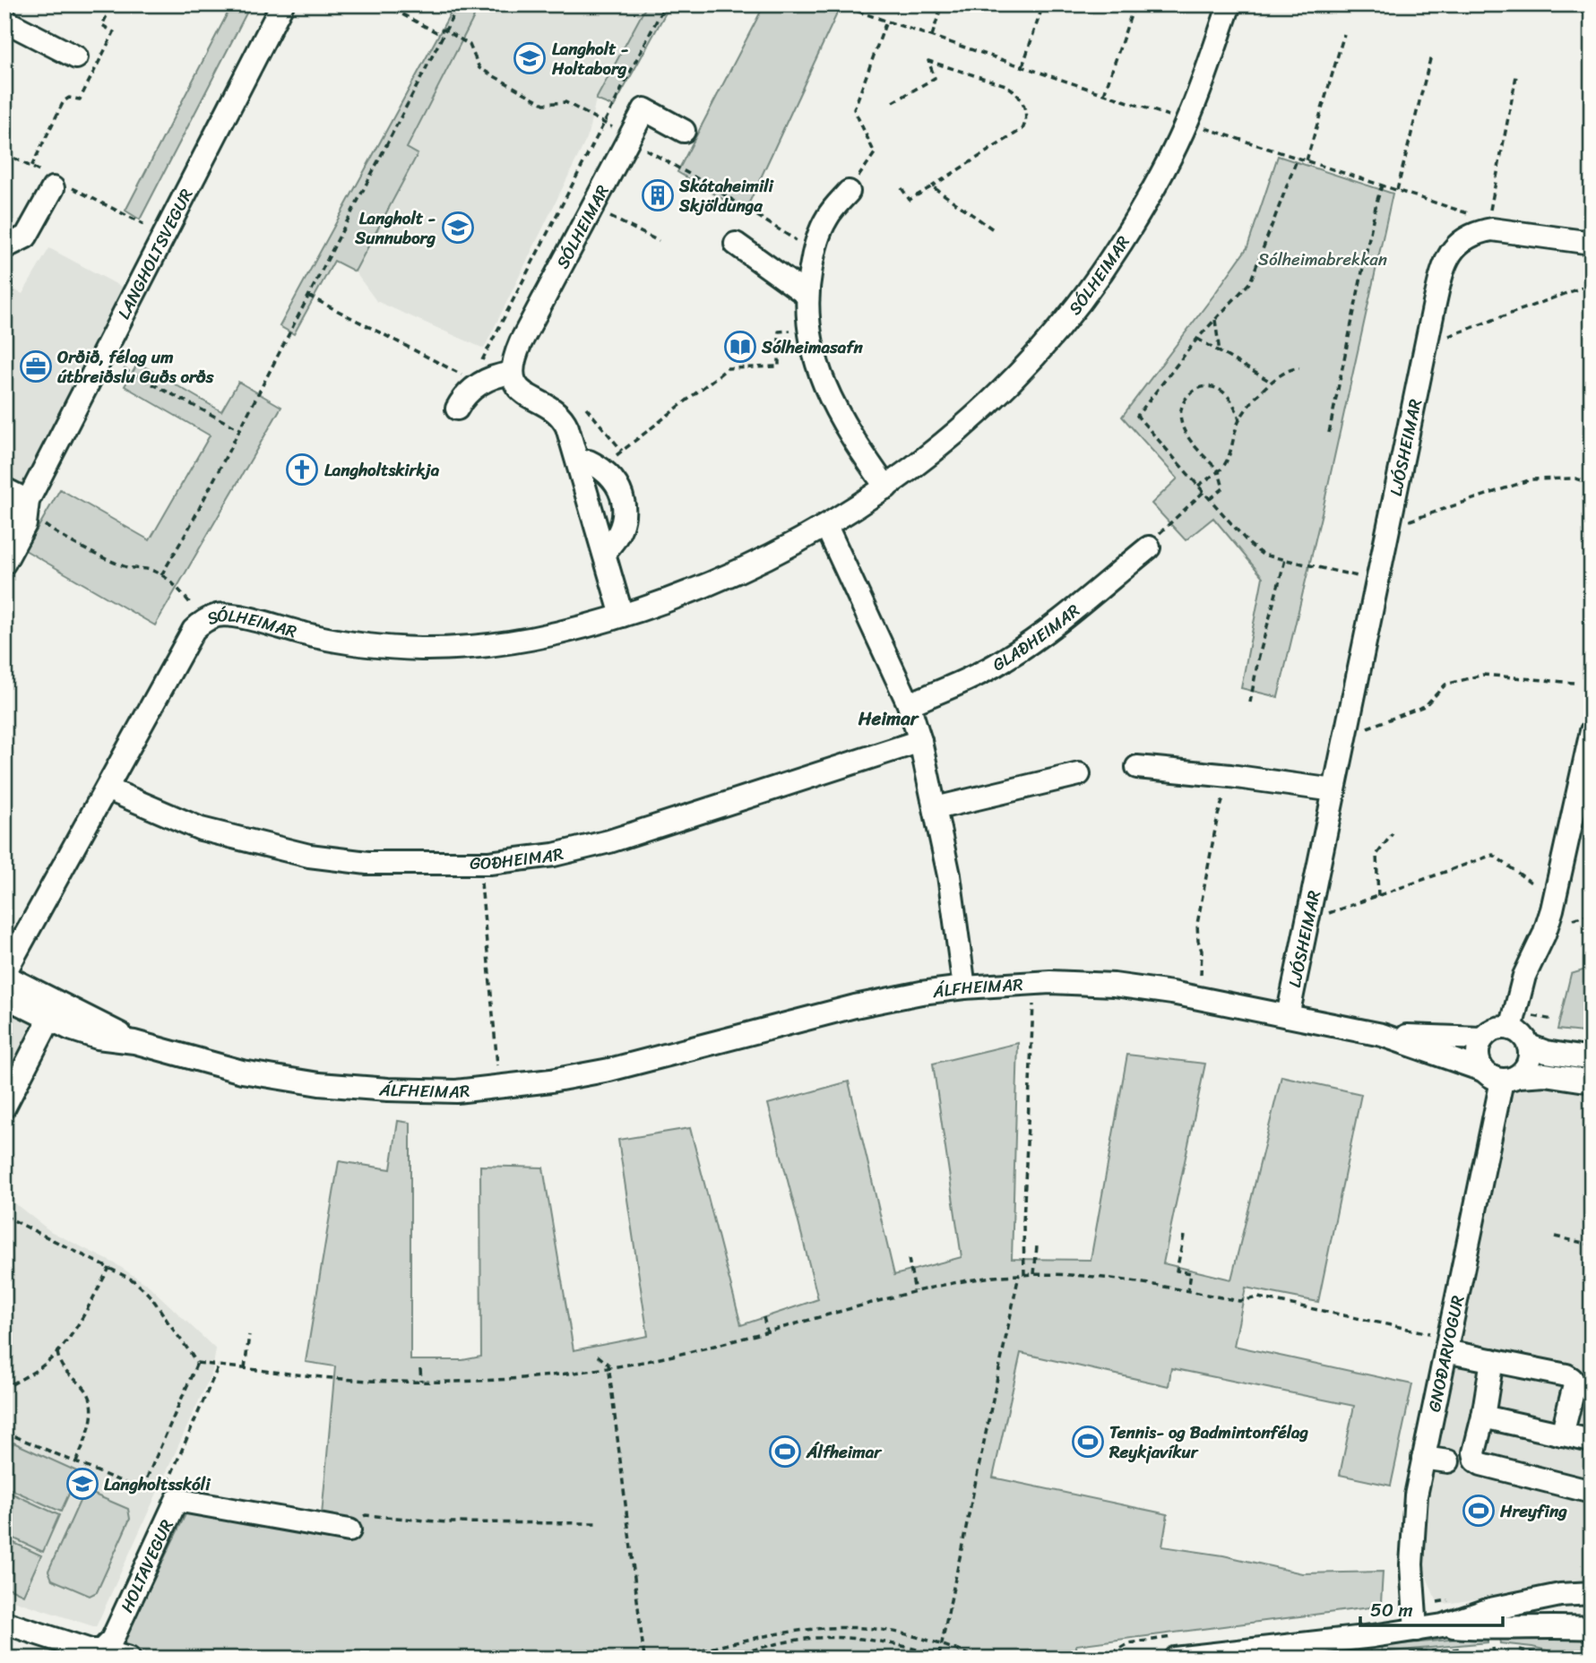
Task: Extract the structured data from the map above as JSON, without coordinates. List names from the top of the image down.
{
  "streets": {
    "street": [
      "SÓLHEIMAR",
      "LANGHOLTSVEGUR",
      "LJÓSHEIMAR",
      "GLAÐHEIMAR",
      "GOÐHEIMAR",
      "ÁLFHEIMAR",
      "GNOÐARVOGUR",
      "HOLTAVEGUR"
    ]
  },
  "crossings": [
    ["SÓLHEIMAR", "GOÐHEIMAR"],
    ["SÓLHEIMAR", "ÁLFHEIMAR"],
    ["LJÓSHEIMAR", "ÁLFHEIMAR"],
    ["ÁLFHEIMAR", "GNOÐARVOGUR"]
  ],
  "districts": ["Heimar"],
  "parks": ["Sólheimabrekkan"],
  "places": {
    "school or university": ["Langholt - Holtaborg", "Langholt - Sunnuborg", "Langholtsskóli"],
    "building": ["Skátaheimili Skjöldunga"],
    "library": ["Sólheimasafn"],
    "office": ["Orðið, félag um útbreiðslu Guðs orðs"],
    "church": ["Langholtskirkja"],
    "sports": ["Tennis- og Badmintonfélag Reykjavíkur", "Álfheimar", "Hreyfing"]
  },
  "scale_bar": "50 m"
}
